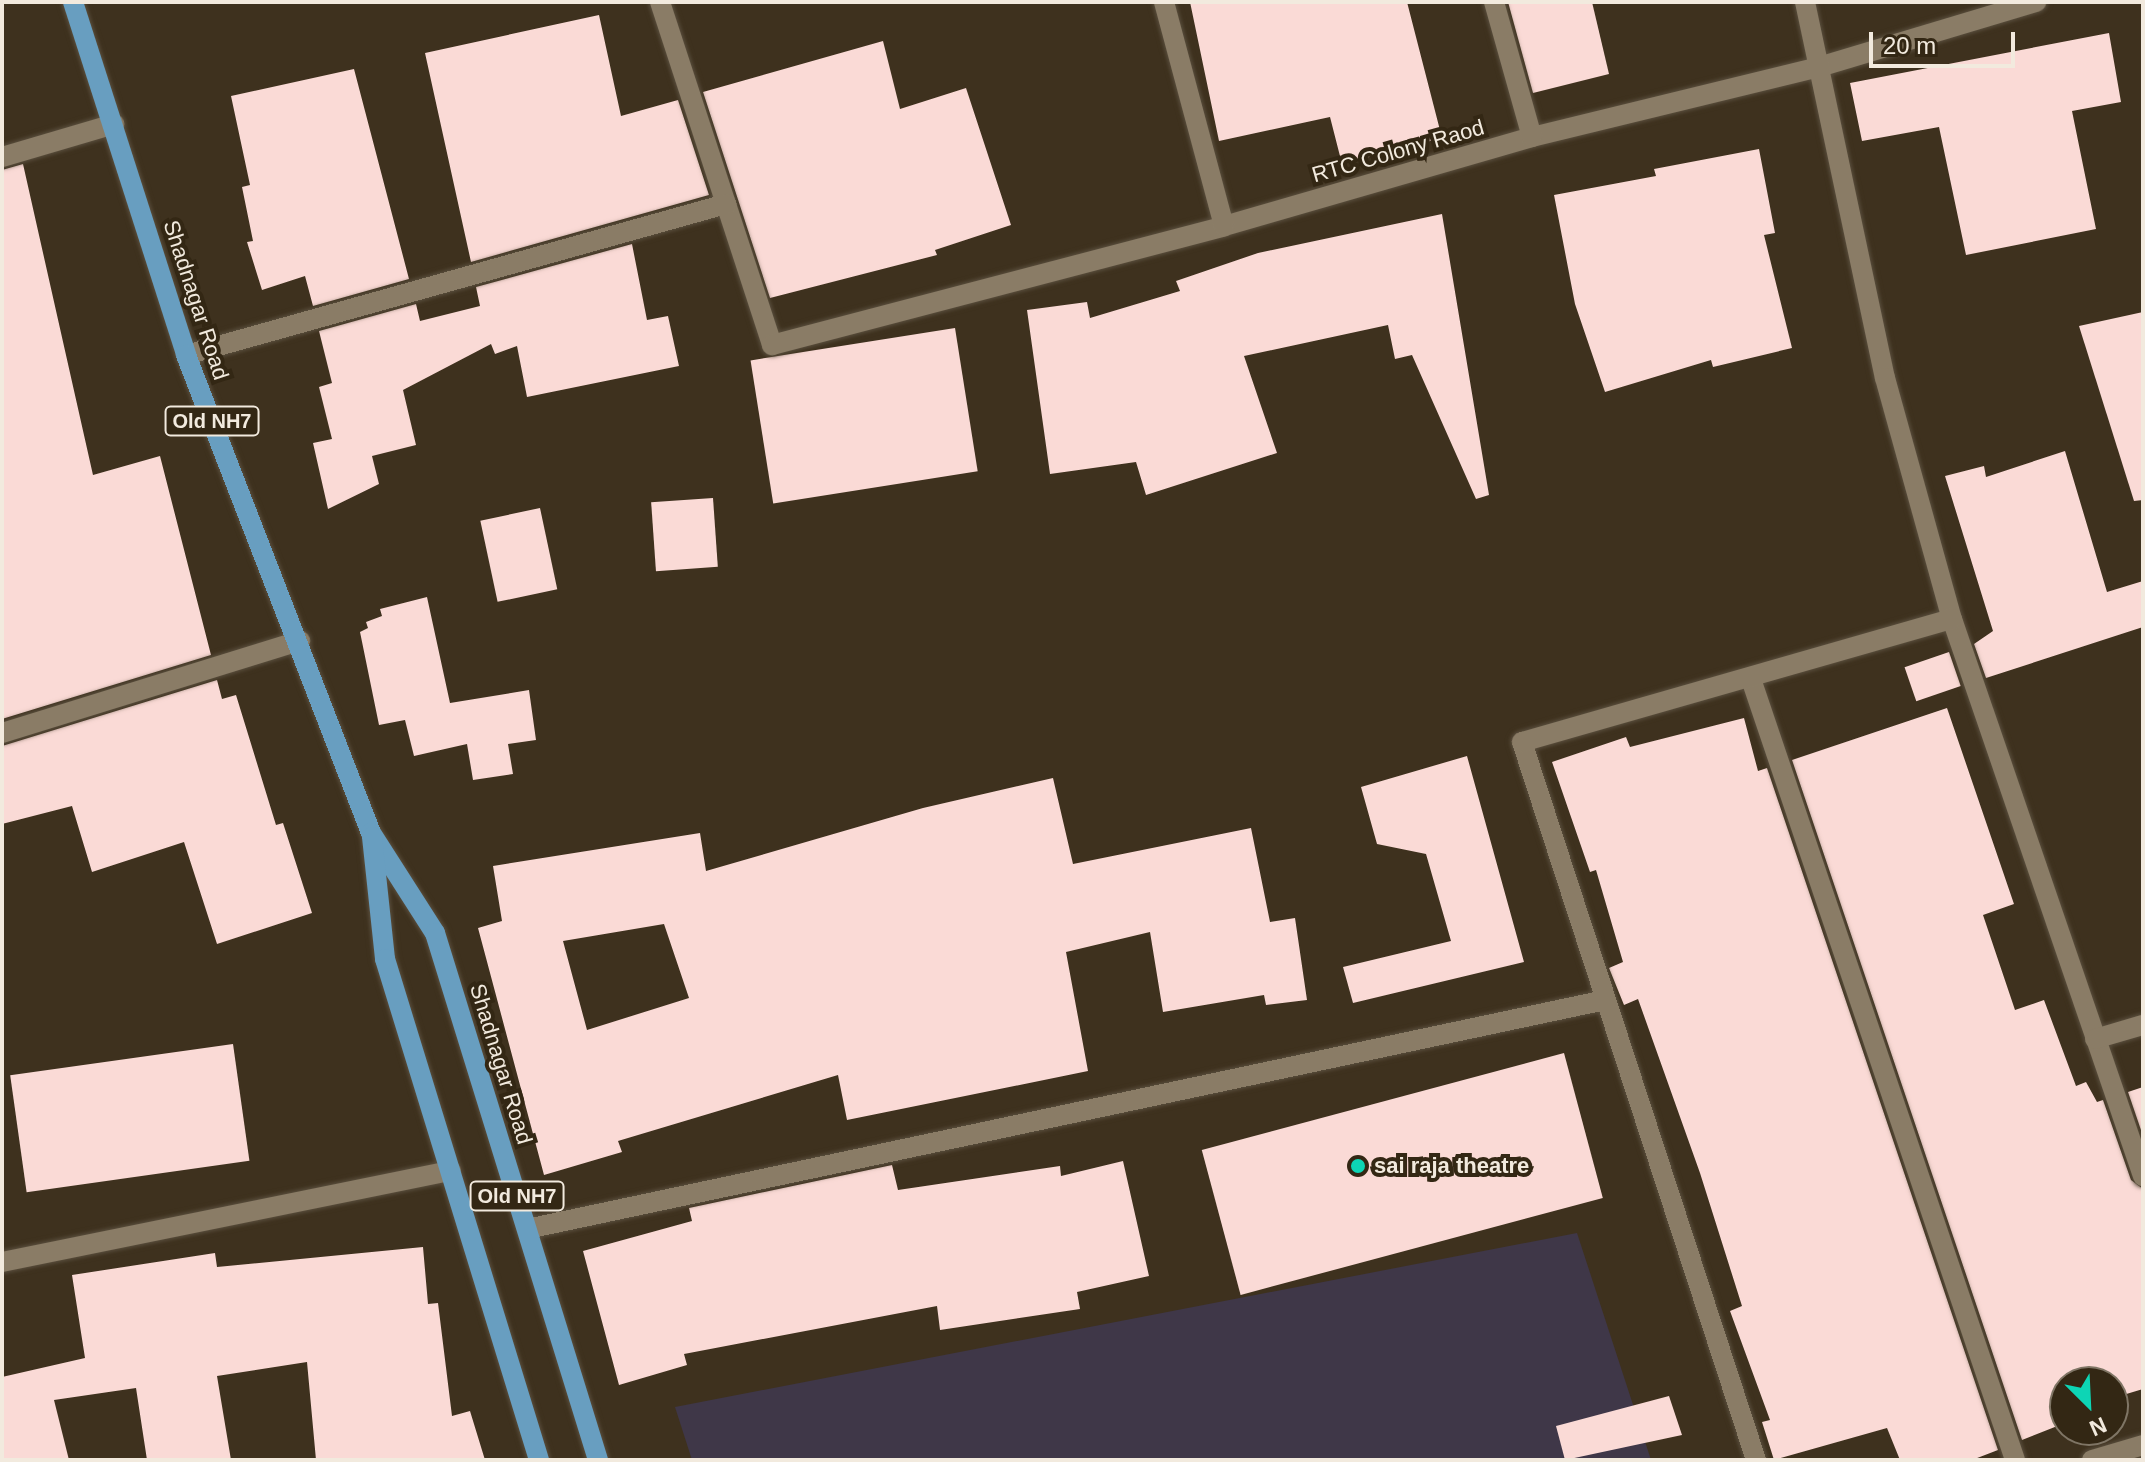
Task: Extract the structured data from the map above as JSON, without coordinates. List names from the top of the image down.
{
  "streets": {
    "main road": ["Shadnagar Road", "Old NH7"],
    "street": ["RTC Colony Raod"]
  },
  "places": ["sai raja theatre"],
  "scale_bar": "20 m",
  "north": "bottom right"
}
